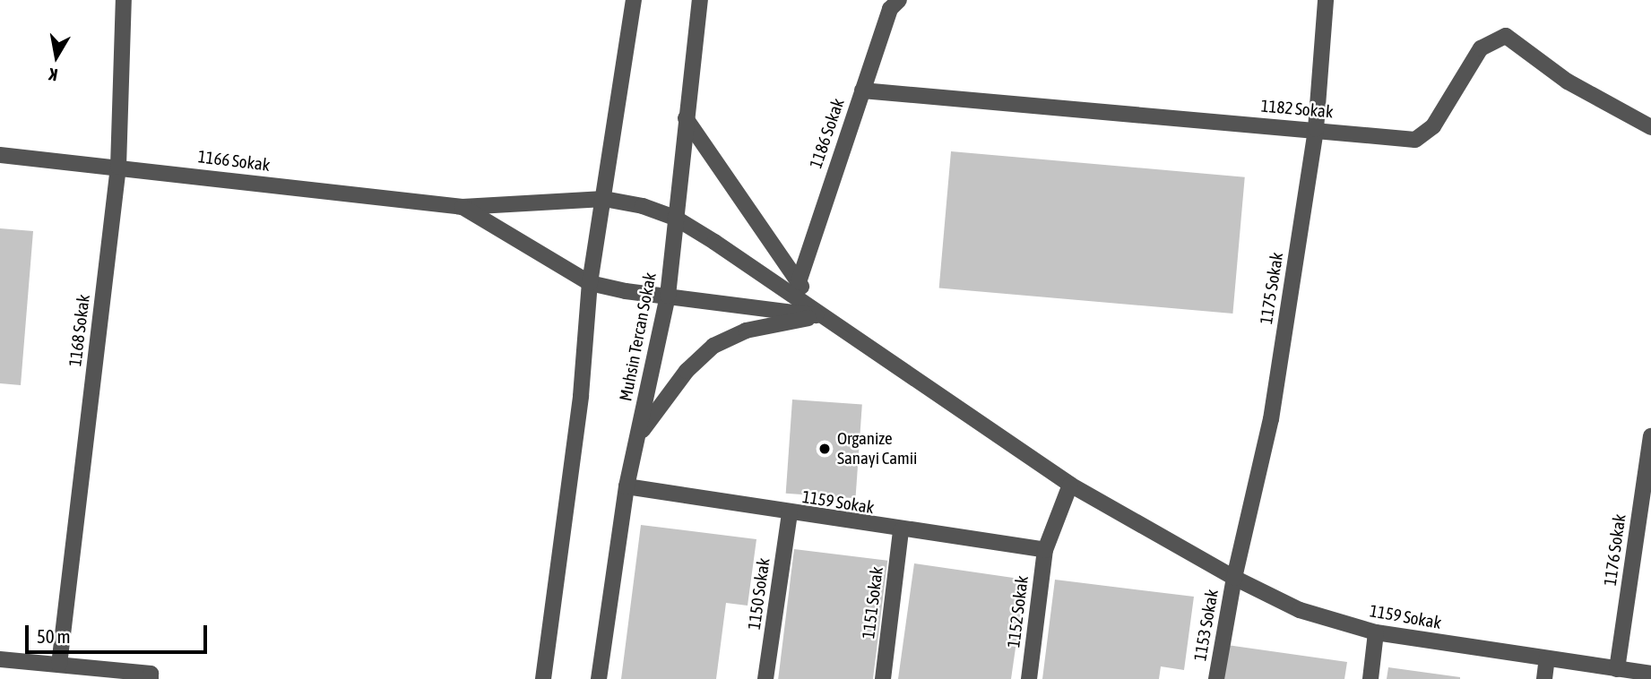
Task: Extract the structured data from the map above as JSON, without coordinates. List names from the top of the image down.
{
  "streets": {
    "street": [
      "1182 Sokak",
      "1186 Sokak",
      "1166 Sokak",
      "1175 Sokak",
      "1168 Sokak",
      "Muhsin Tercan Sokak",
      "1159 Sokak",
      "1176 Sokak",
      "1150 Sokak",
      "1151 Sokak",
      "1152 Sokak",
      "1153 Sokak"
    ]
  },
  "crossings": [
    ["1182 Sokak", "1186 Sokak"],
    ["1182 Sokak", "1175 Sokak"],
    ["1166 Sokak", "1168 Sokak"],
    ["1166 Sokak", "Muhsin Tercan Sokak"],
    ["1166 Sokak", "1159 Sokak"],
    ["1175 Sokak", "1159 Sokak"],
    ["1175 Sokak", "1153 Sokak"],
    ["Muhsin Tercan Sokak", "1159 Sokak"],
    ["1159 Sokak", "1176 Sokak"],
    ["1159 Sokak", "1150 Sokak"],
    ["1159 Sokak", "1151 Sokak"],
    ["1159 Sokak", "1152 Sokak"],
    ["1159 Sokak", "1153 Sokak"]
  ],
  "places": ["Organize Sanayi Camii"],
  "scale_bar": "50 m",
  "north": "bottom"
}
